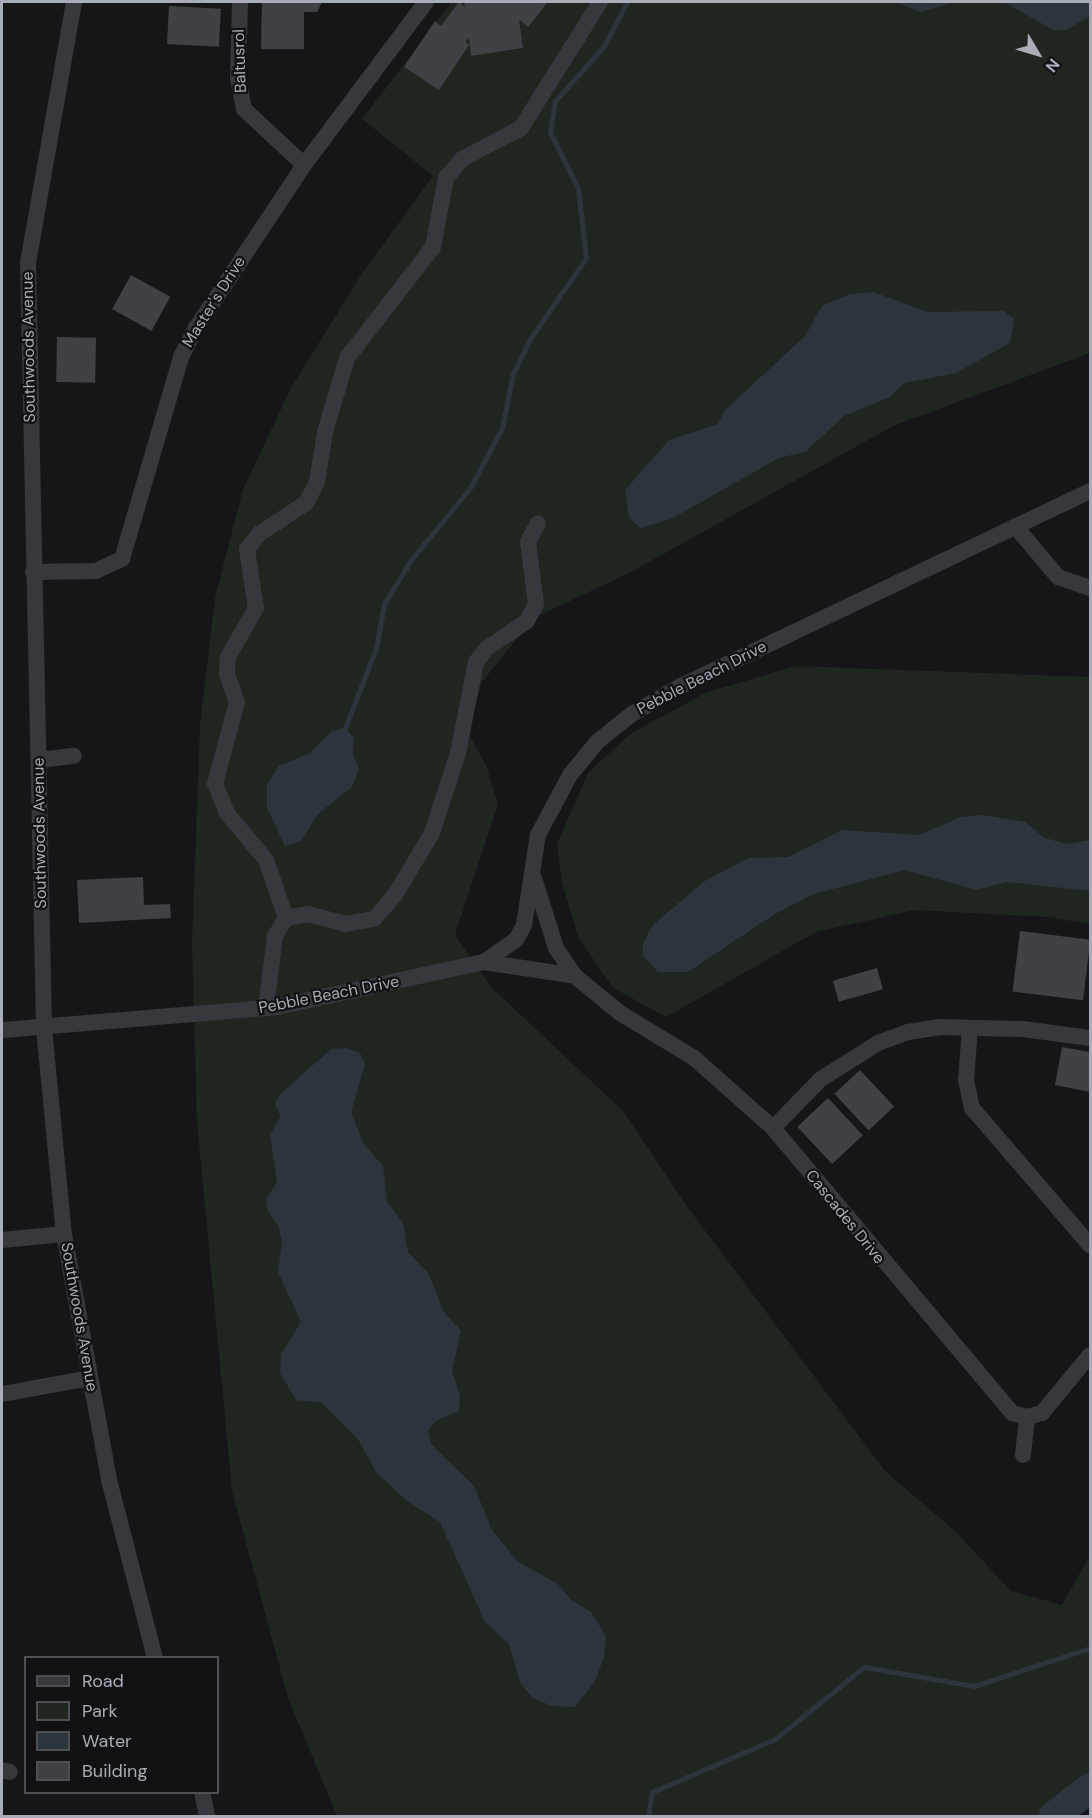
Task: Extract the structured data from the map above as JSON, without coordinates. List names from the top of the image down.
{
  "streets": {
    "street": [
      "Baltusrol",
      "Master's Drive",
      "Southwoods Avenue",
      "Pebble Beach Drive",
      "Cascades Drive"
    ]
  },
  "crossings": [
    ["Baltusrol", "Master's Drive"],
    ["Master's Drive", "Southwoods Avenue"],
    ["Southwoods Avenue", "Pebble Beach Drive"]
  ],
  "legend": [
    "Road",
    "Park",
    "Water",
    "Building"
  ],
  "north": "bottom right"
}
